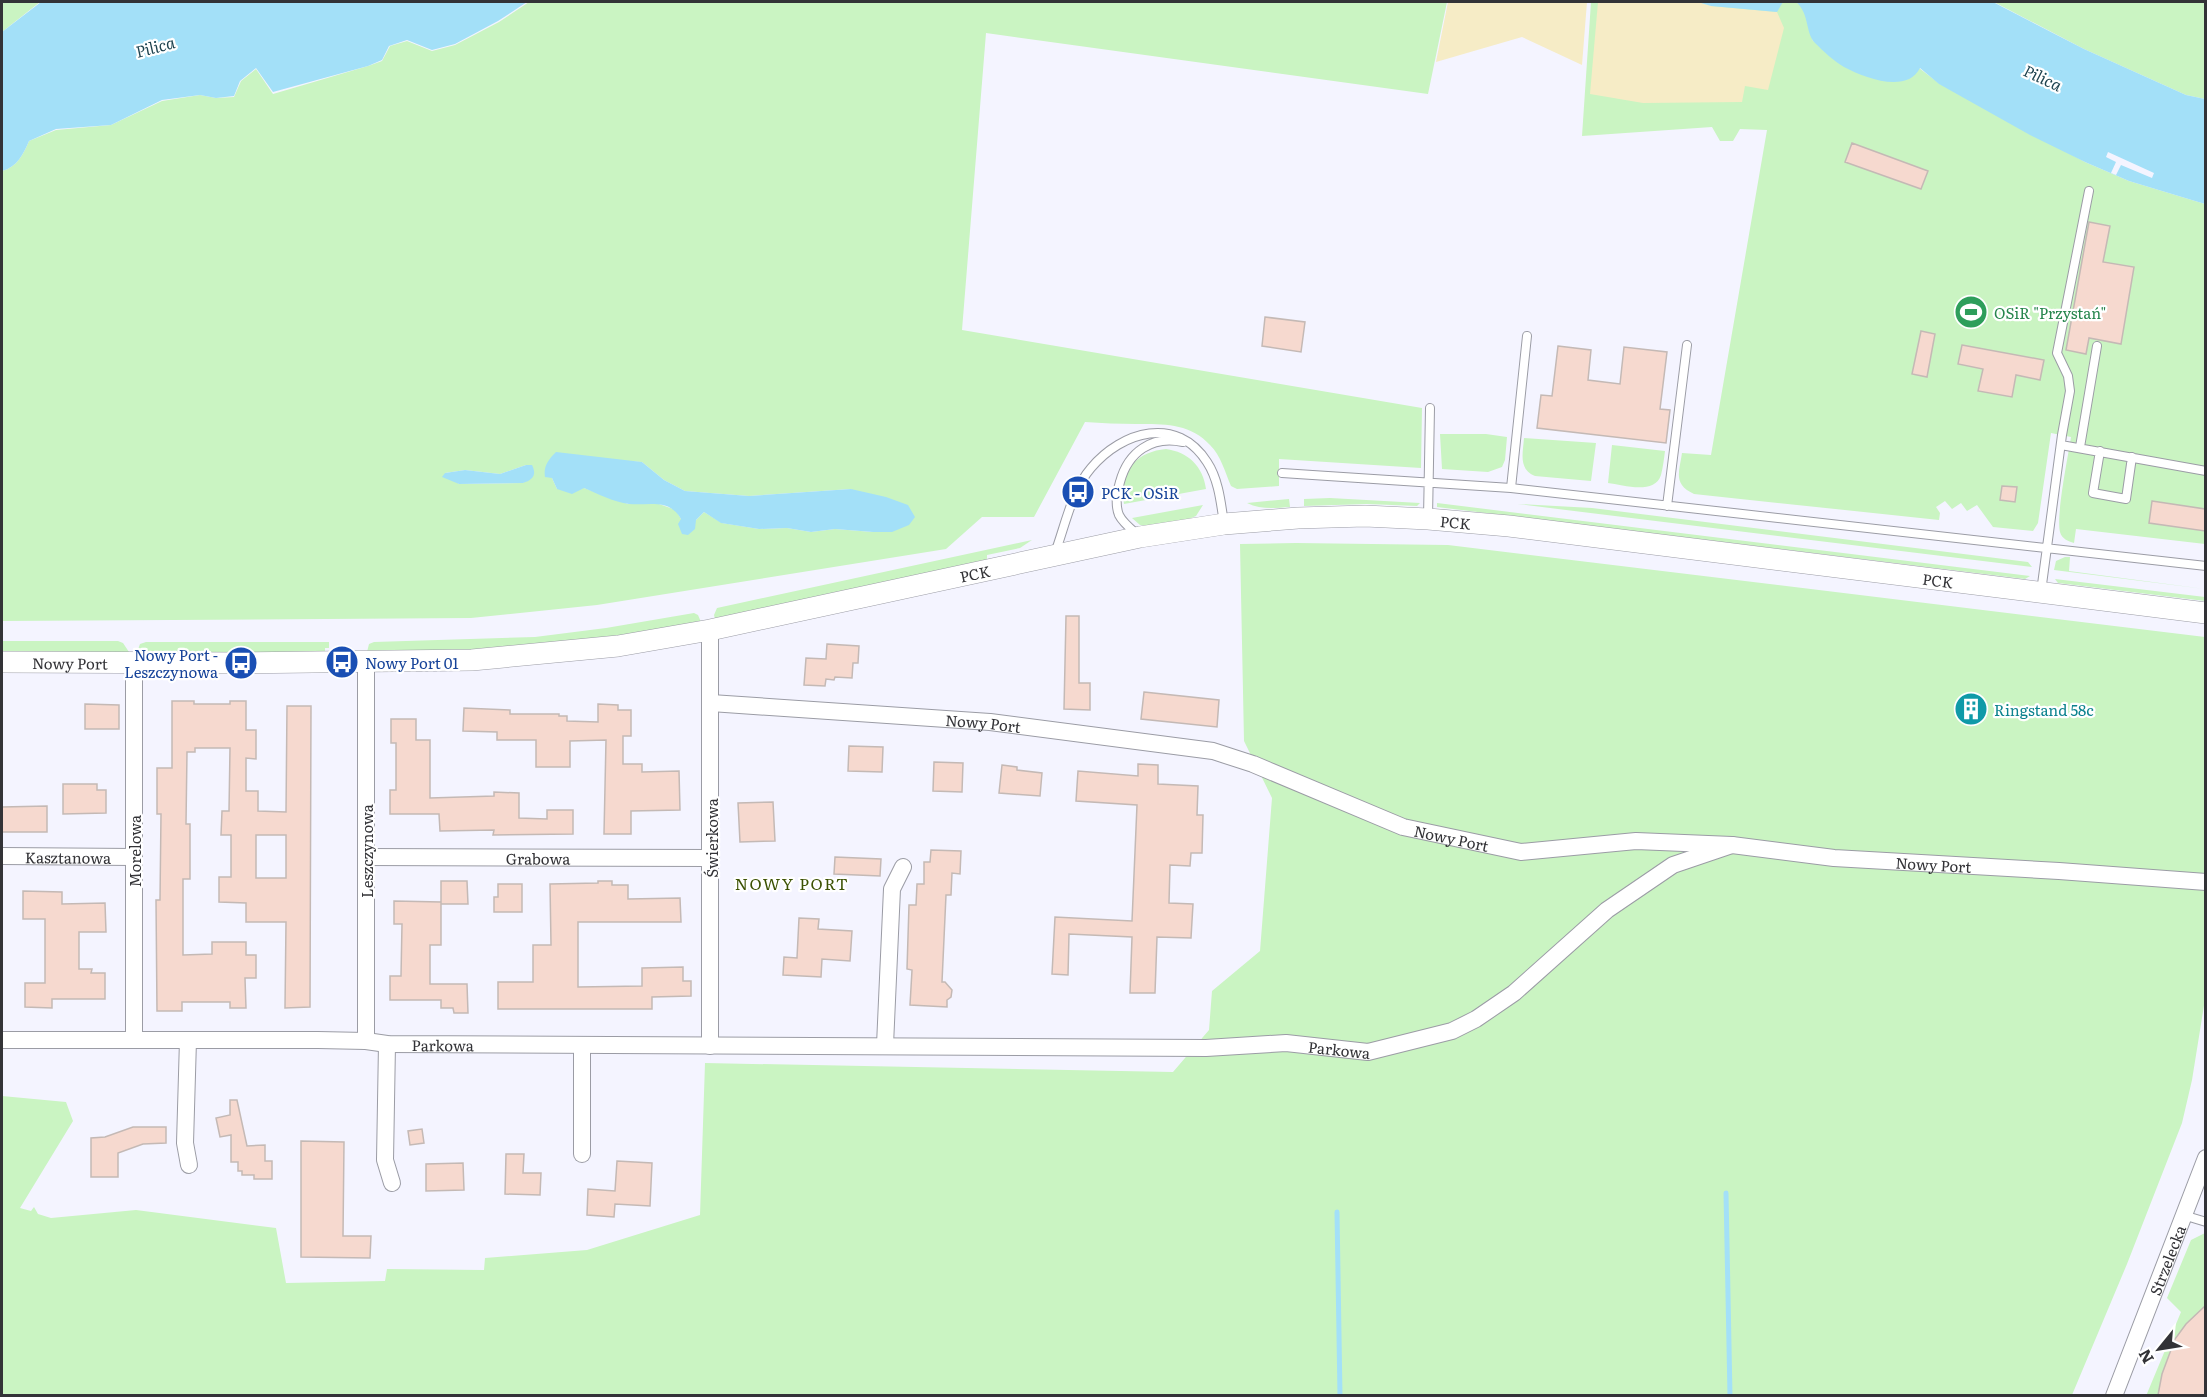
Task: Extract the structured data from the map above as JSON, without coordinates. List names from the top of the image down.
{
  "streets": {
    "street": [
      "PCK",
      "Nowy Port",
      "Świerkowa",
      "Morelowa",
      "Leszczynowa",
      "Kasztanowa",
      "Grabowa",
      "Parkowa",
      "Strzelecka"
    ]
  },
  "crossings": [
    ["PCK", "Nowy Port"],
    ["PCK", "Świerkowa"],
    ["Nowy Port", "Świerkowa"],
    ["Nowy Port", "Morelowa"],
    ["Nowy Port", "Leszczynowa"],
    ["Nowy Port", "Parkowa"],
    ["Świerkowa", "Grabowa"],
    ["Świerkowa", "Parkowa"],
    ["Morelowa", "Kasztanowa"],
    ["Morelowa", "Parkowa"],
    ["Leszczynowa", "Grabowa"],
    ["Leszczynowa", "Parkowa"]
  ],
  "districts": ["NOWY PORT"],
  "water": ["Pilica"],
  "places": {
    "sports": ["OSiR \"Przystań\""],
    "bus stop": ["PCK - OSiR", "Nowy Port 01", "Nowy Port - Leszczynowa"],
    "building": ["Ringstand 58c"]
  },
  "north": "bottom left"
}
